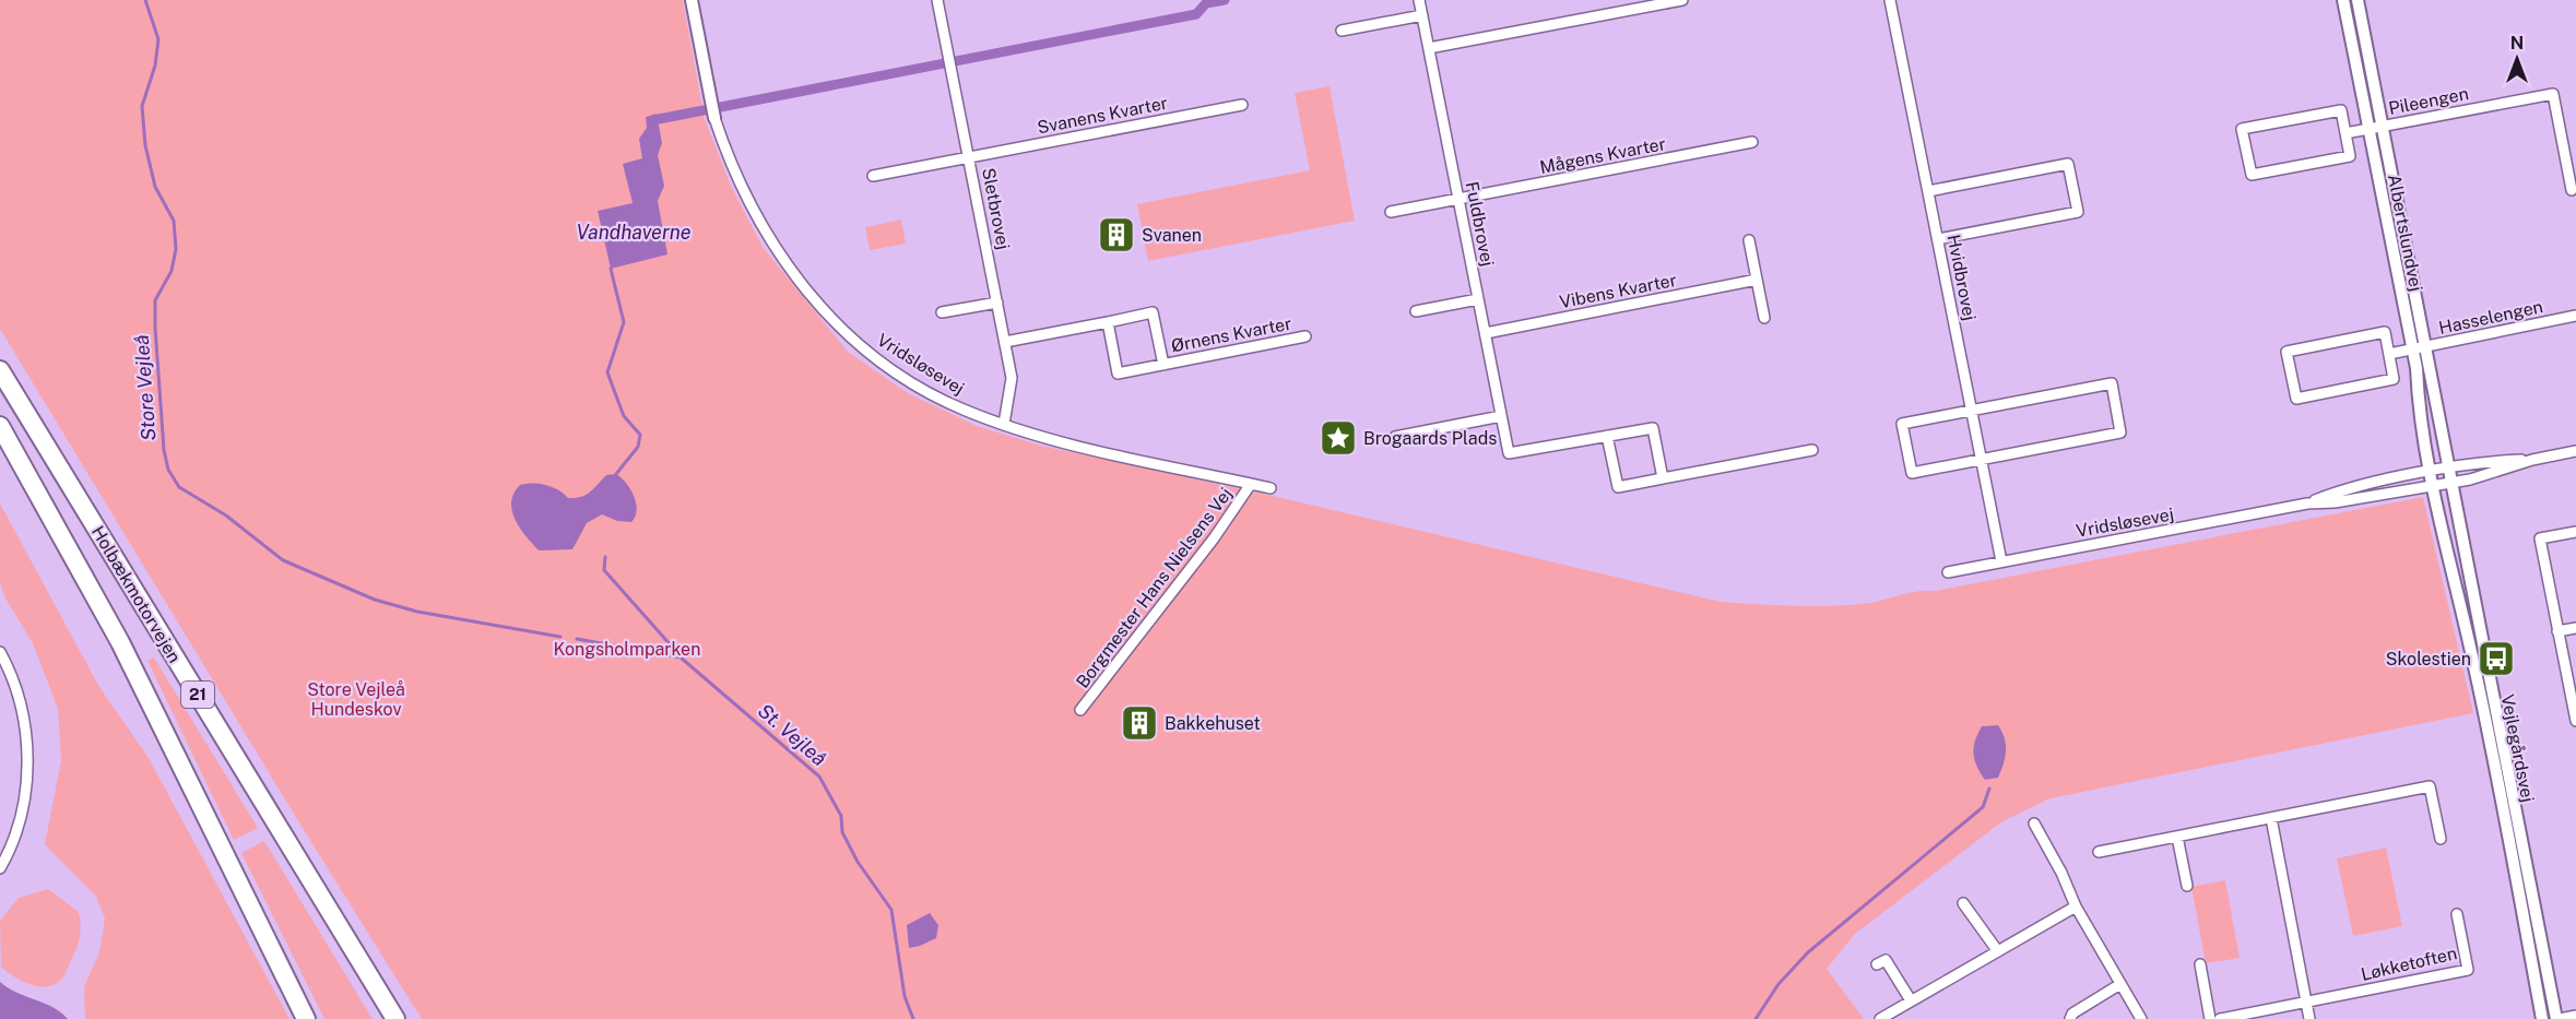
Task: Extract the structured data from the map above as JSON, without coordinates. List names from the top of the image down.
{
  "streets": {
    "highway": ["Holbækmotorvejen", "21"],
    "street": [
      "Pileengen",
      "Svanens Kvarter",
      "Mågens Kvarter",
      "Sletbrovej",
      "Fuldbrovej",
      "Albertslundvej",
      "Hvidbrovej",
      "Vibens Kvarter",
      "Hasselengen",
      "Ørnens Kvarter",
      "Vridsløsevej",
      "Borgmester Hans Nielsens Vej",
      "Vejlegårdsvej",
      "Løkketoften"
    ]
  },
  "crossings": [
    ["Pileengen", "Albertslundvej"],
    ["Svanens Kvarter", "Sletbrovej"],
    ["Mågens Kvarter", "Fuldbrovej"],
    ["Sletbrovej", "Ørnens Kvarter"],
    ["Sletbrovej", "Vridsløsevej"],
    ["Fuldbrovej", "Vibens Kvarter"],
    ["Albertslundvej", "Hasselengen"],
    ["Albertslundvej", "Vridsløsevej"],
    ["Albertslundvej", "Vejlegårdsvej"],
    ["Hvidbrovej", "Vridsløsevej"],
    ["Vridsløsevej", "Borgmester Hans Nielsens Vej"],
    ["Vridsløsevej", "Vejlegårdsvej"]
  ],
  "water": ["Vandhaverne", "Store Vejleå", "St. Vejleå"],
  "parks": ["Kongsholmparken", "Store Vejleå Hundeskov"],
  "places": {
    "building": ["Svanen", "Bakkehuset"],
    "place": ["Brogaards Plads"],
    "bus stop": ["Skolestien"]
  },
  "north": "top"
}
